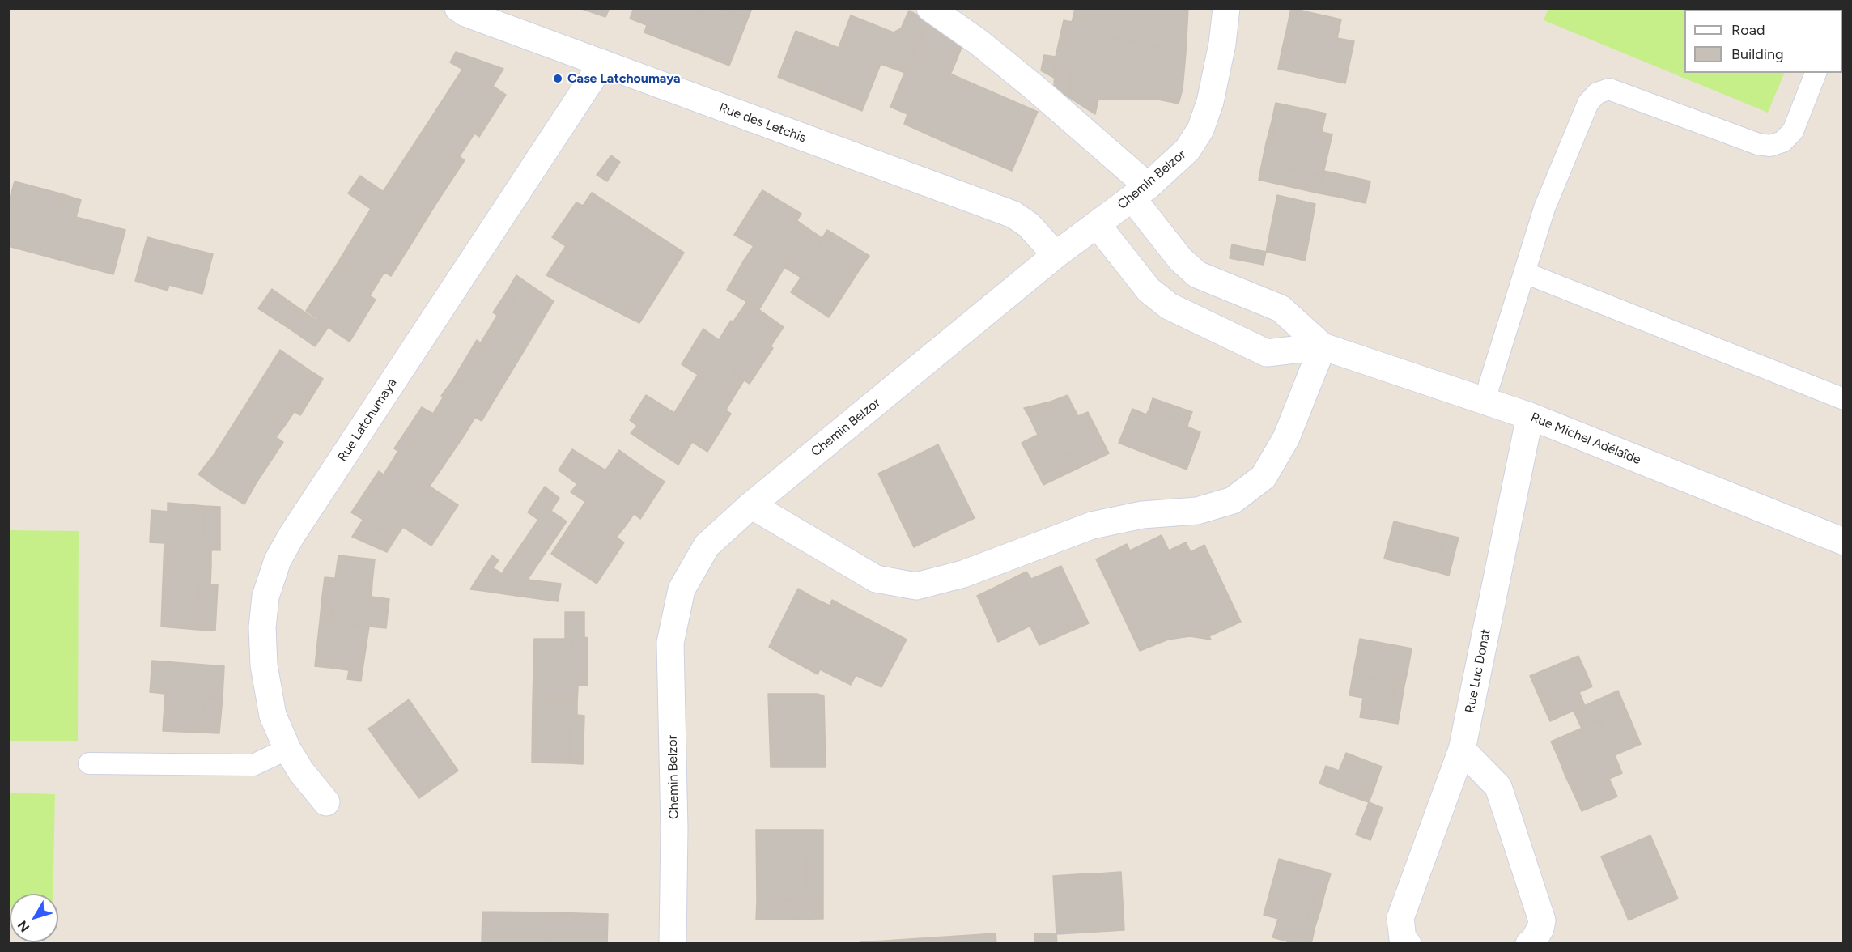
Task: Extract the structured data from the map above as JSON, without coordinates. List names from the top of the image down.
{
  "streets": {
    "street": [
      "Rue des Letchis",
      "Chemin Belzor",
      "Rue Latchumaya",
      "Rue Michel Adélaîde",
      "Rue Luc Donat"
    ]
  },
  "crossings": [
    ["Rue des Letchis", "Chemin Belzor"],
    ["Rue des Letchis", "Rue Latchumaya"],
    ["Chemin Belzor", "Rue Michel Adélaîde"],
    ["Rue Michel Adélaîde", "Rue Luc Donat"]
  ],
  "places": ["Case Latchoumaya"],
  "legend": ["Road", "Building"],
  "north": "bottom left"
}
